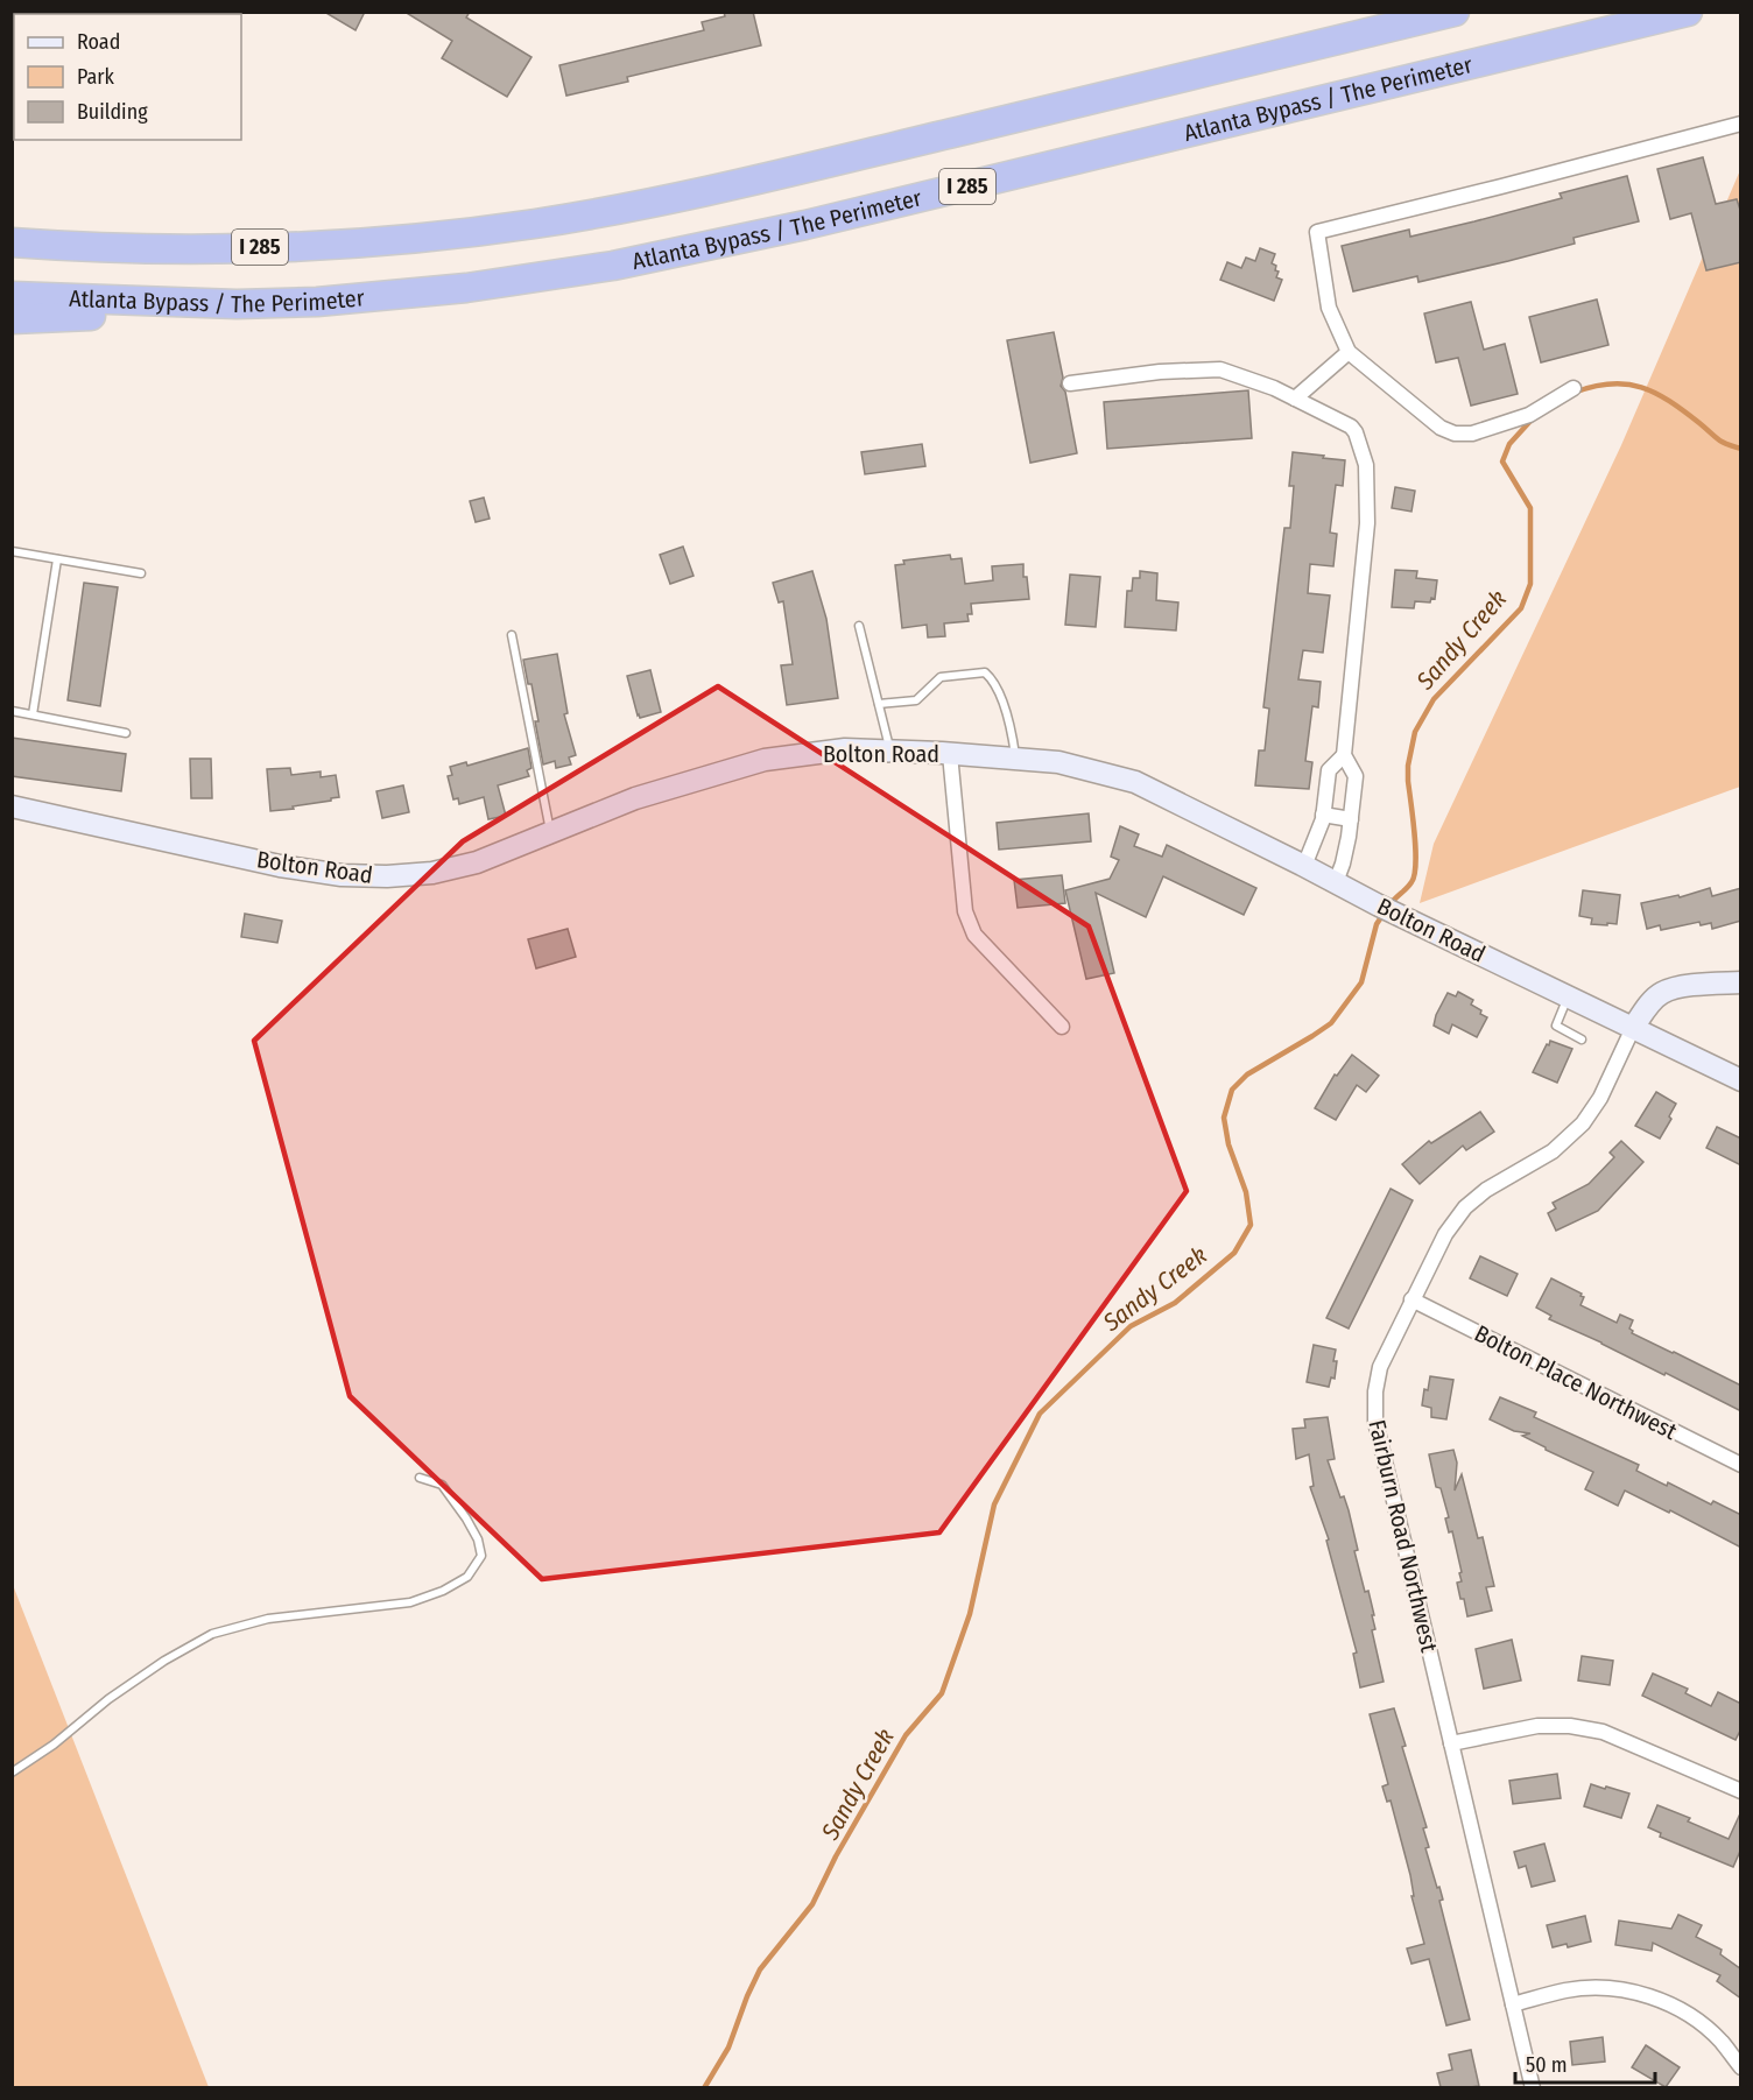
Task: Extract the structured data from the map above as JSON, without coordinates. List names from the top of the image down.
{
  "streets": {
    "highway": ["Atlanta Bypass / The Perimeter", "I 285"],
    "street": ["Bolton Road", "Bolton Place Northwest", "Fairburn Road Northwest"]
  },
  "crossings": [
    ["Bolton Road", "Fairburn Road Northwest"],
    ["Bolton Place Northwest", "Fairburn Road Northwest"]
  ],
  "water": ["Sandy Creek"],
  "legend": ["Road", "Park", "Building"],
  "scale_bar": "50 m"
}
